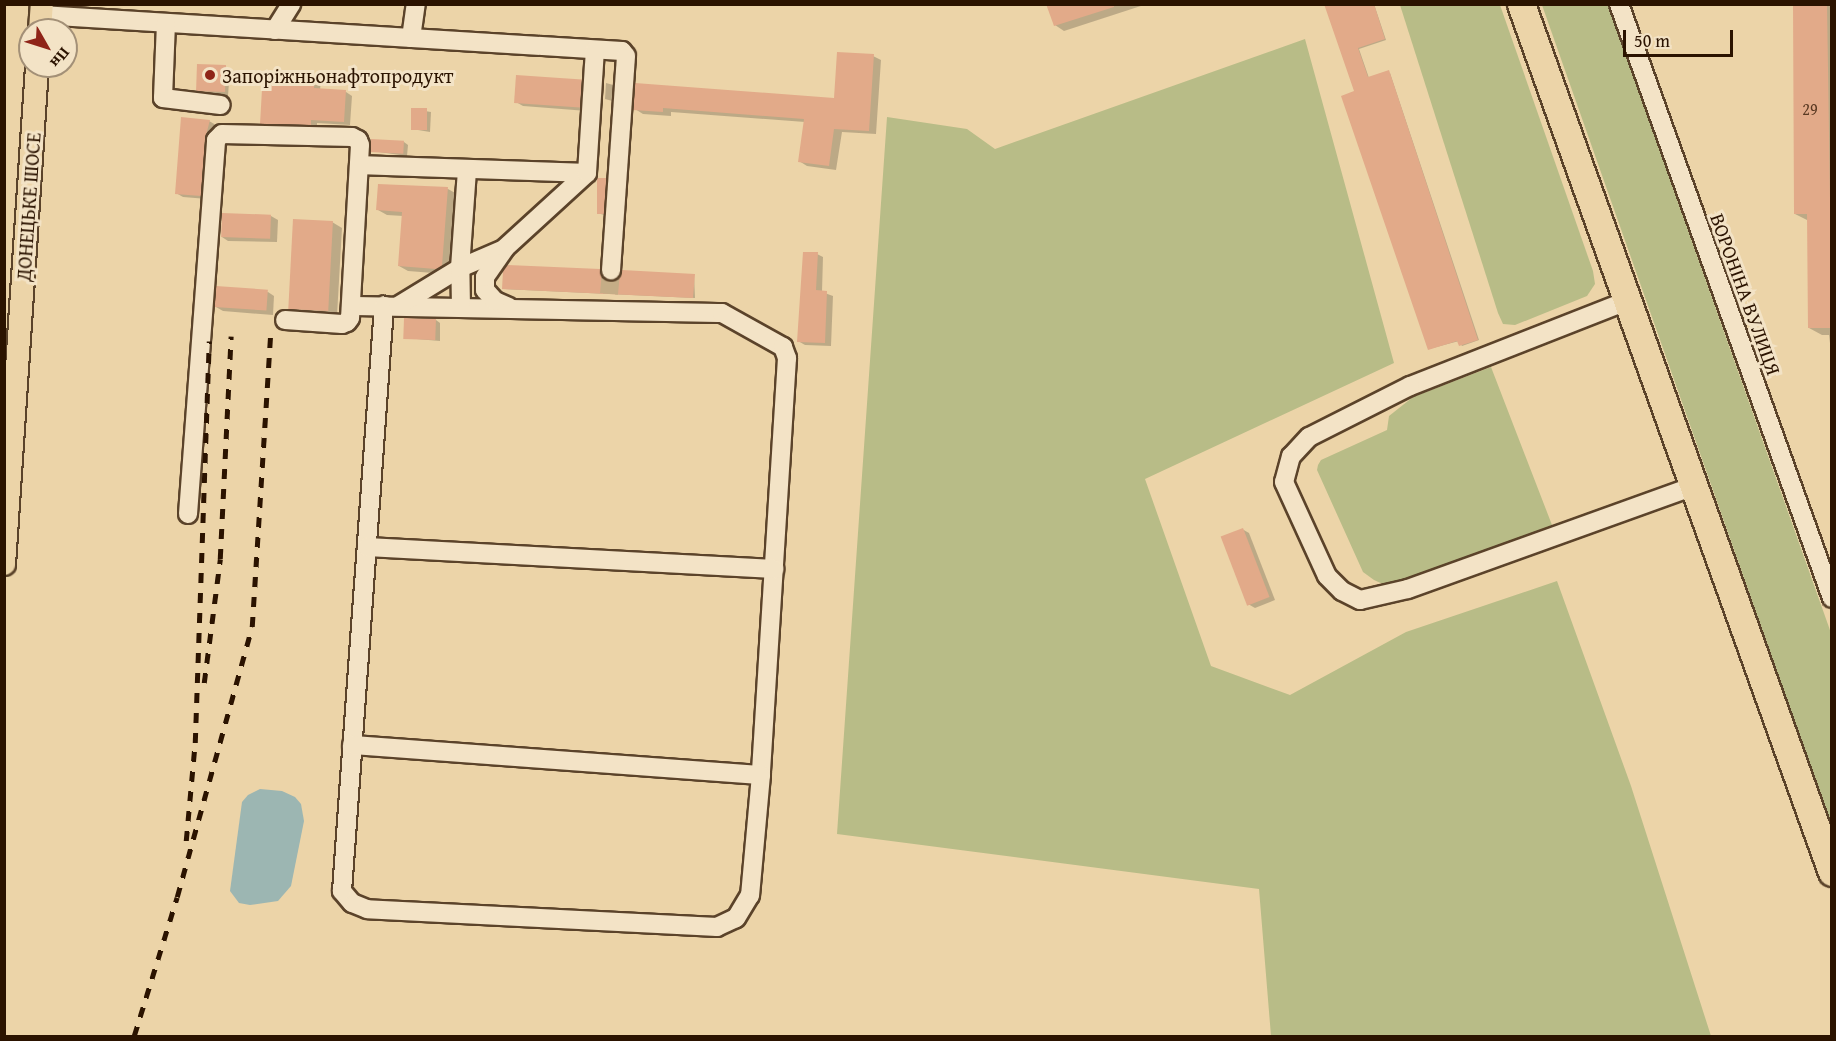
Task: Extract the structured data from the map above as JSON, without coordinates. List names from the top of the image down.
{
  "streets": {
    "main road": ["ДОНЕЦЬКЕ ШОСЕ"],
    "street": ["ВОРОНІНА ВУЛИЦЯ"]
  },
  "places": ["Запоріжньонафтопродукт"],
  "house_numbers": ["29"],
  "scale_bar": "50 m",
  "north": "bottom right"
}
